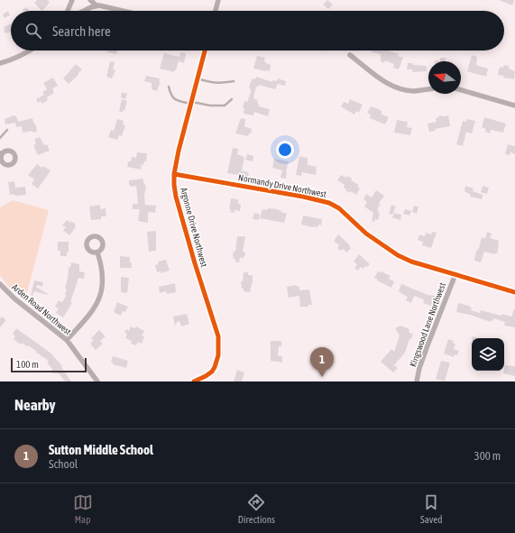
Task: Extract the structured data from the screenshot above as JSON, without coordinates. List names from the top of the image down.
{
  "streets": {
    "street": [
      "Normandy Drive Northwest",
      "Argonne Drive Northwest",
      "Arden Road Northwest",
      "Kingswood Lane Northwest"
    ]
  },
  "crossings": [
    ["Normandy Drive Northwest", "Argonne Drive Northwest"],
    ["Normandy Drive Northwest", "Kingswood Lane Northwest"]
  ],
  "scale_bar": "100 m",
  "north": "left",
  "page": {
    "search": "Search here",
    "pins": "1",
    "scale": "100 m",
    "heading": "Nearby",
    "list": [
      {
        "mark": "1",
        "name": "Sutton Middle School",
        "note": "School",
        "value": "300 m"
      }
    ],
    "nav": ["Map", "Directions", "Saved"]
  }
}
